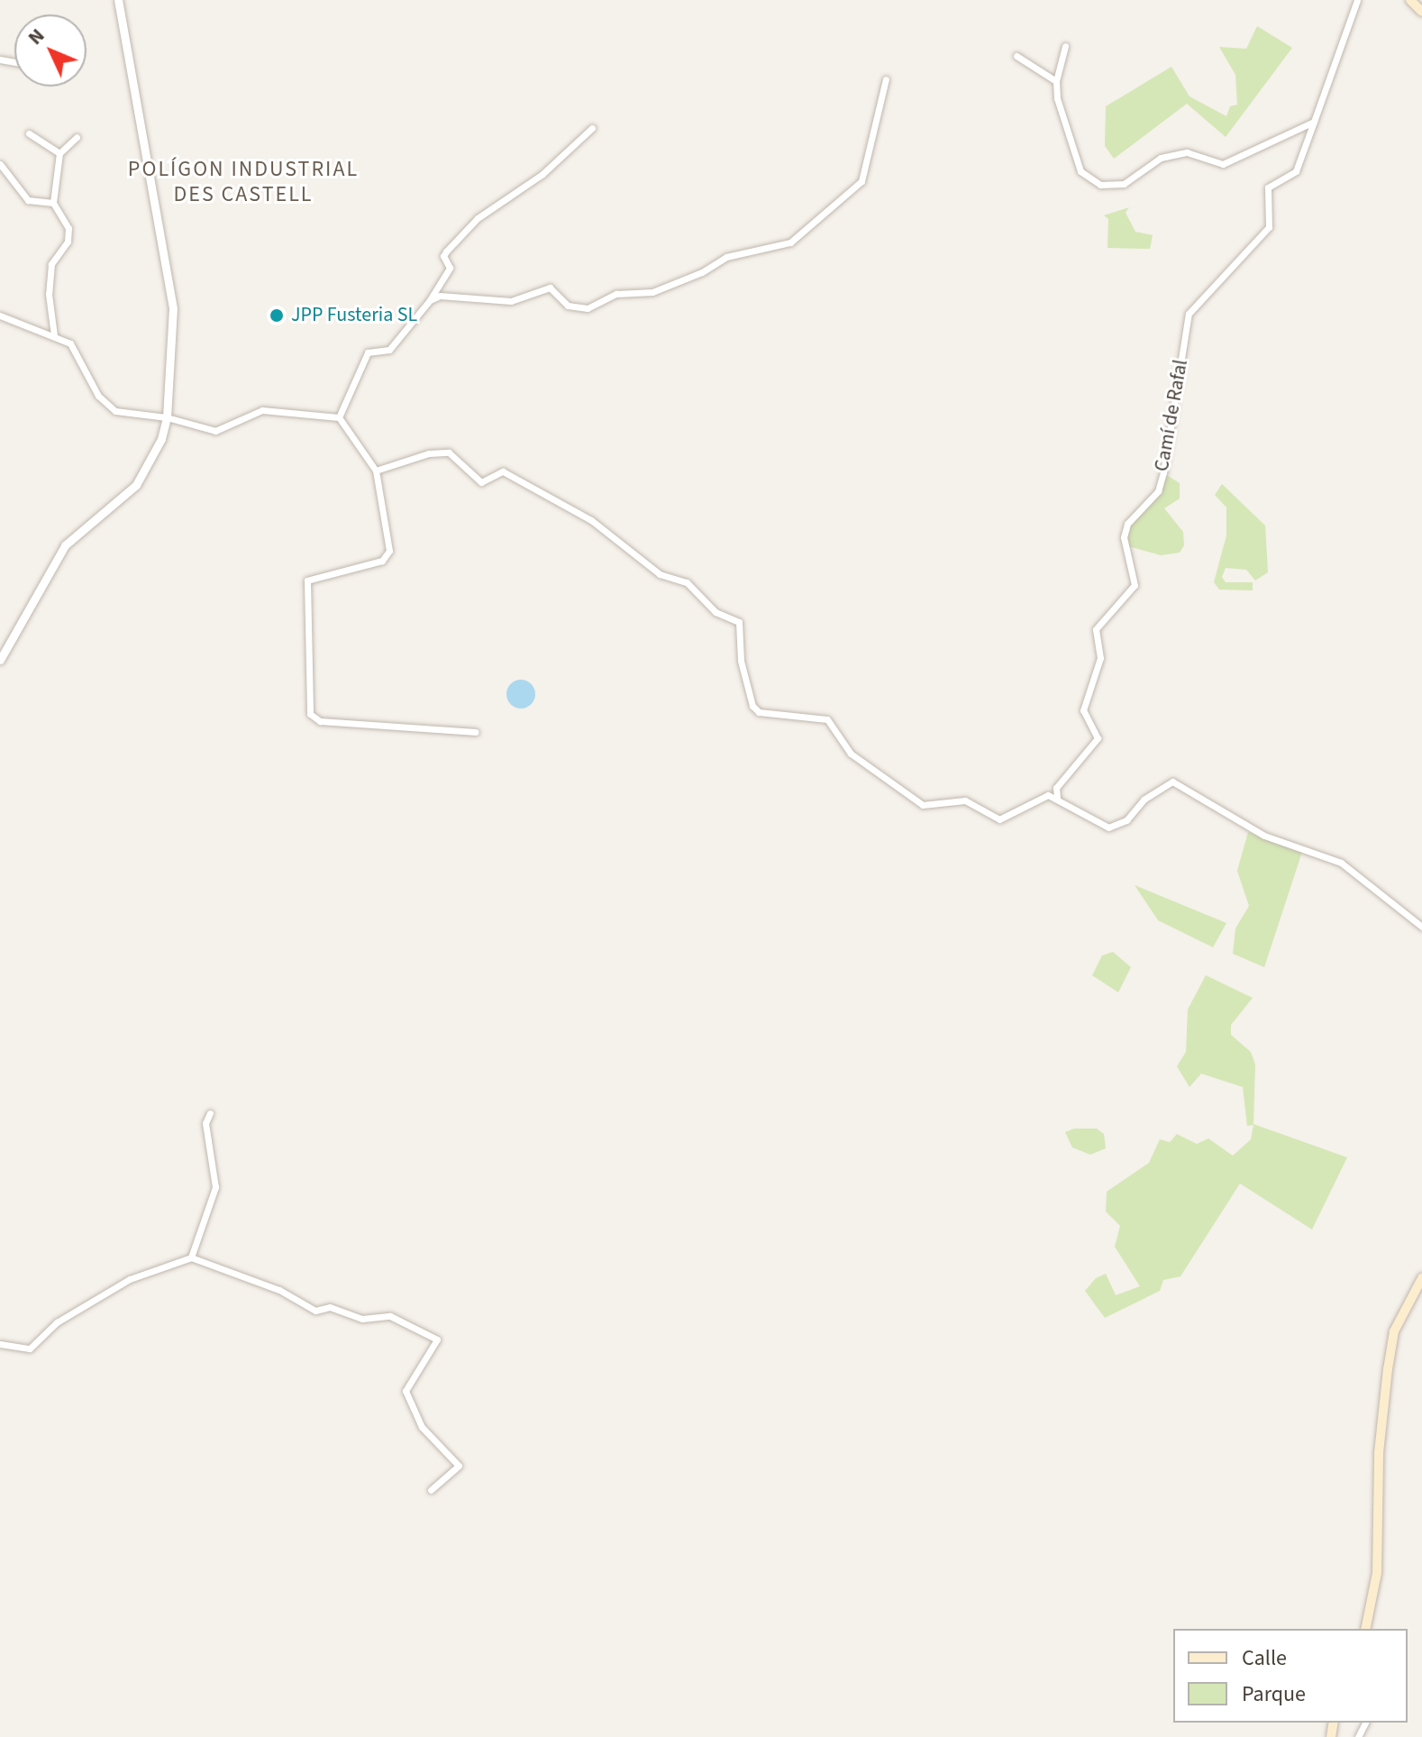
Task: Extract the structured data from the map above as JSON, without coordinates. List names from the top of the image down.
{
  "streets": {
    "street": ["Camí de Rafal"]
  },
  "districts": ["POLÍGON INDUSTRIAL DES CASTELL"],
  "places": ["JPP Fusteria SL"],
  "legend": ["Calle", "Parque"],
  "north": "top left"
}
